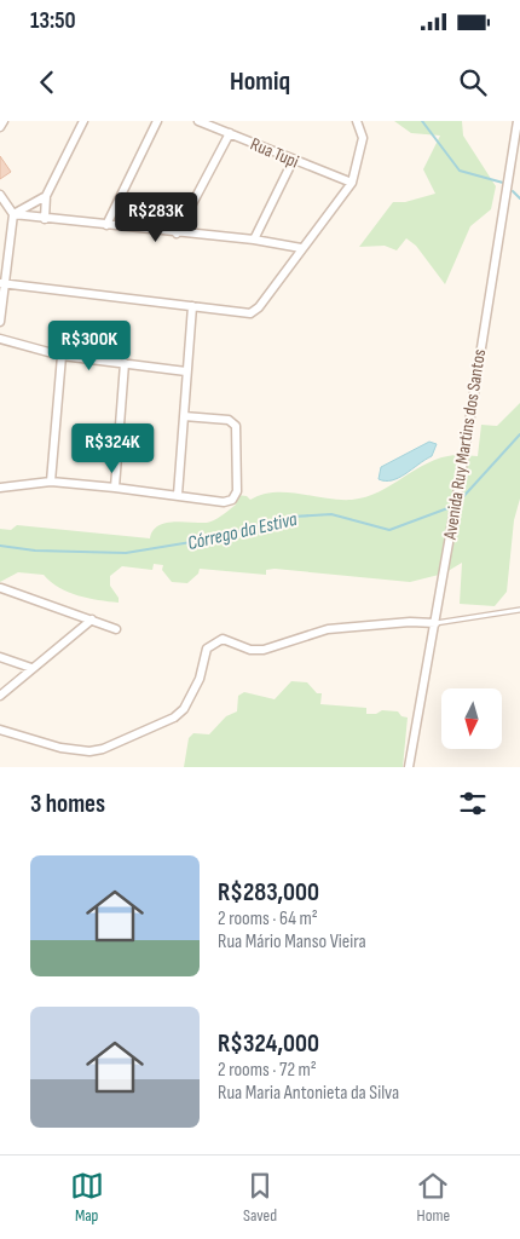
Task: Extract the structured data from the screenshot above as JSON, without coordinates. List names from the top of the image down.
{
  "streets": {
    "street": ["Rua Tupi", "Avenida Ruy Martins dos Santos"]
  },
  "water": ["Córrego da Estiva"],
  "north": "bottom",
  "page": {
    "status": "13:50",
    "header": "Homiq",
    "price": ["R$283K", "R$300K", "R$324K"],
    "heading": "3 homes",
    "list": [
      {
        "name": "R$283,000",
        "note": "2 rooms · 64 m² · Rua Mário Manso Vieira"
      },
      {
        "name": "R$324,000",
        "note": "2 rooms · 72 m² · Rua Maria Antonieta da Silva"
      }
    ],
    "tabs": ["Map", "Saved", "Home"]
  }
}
